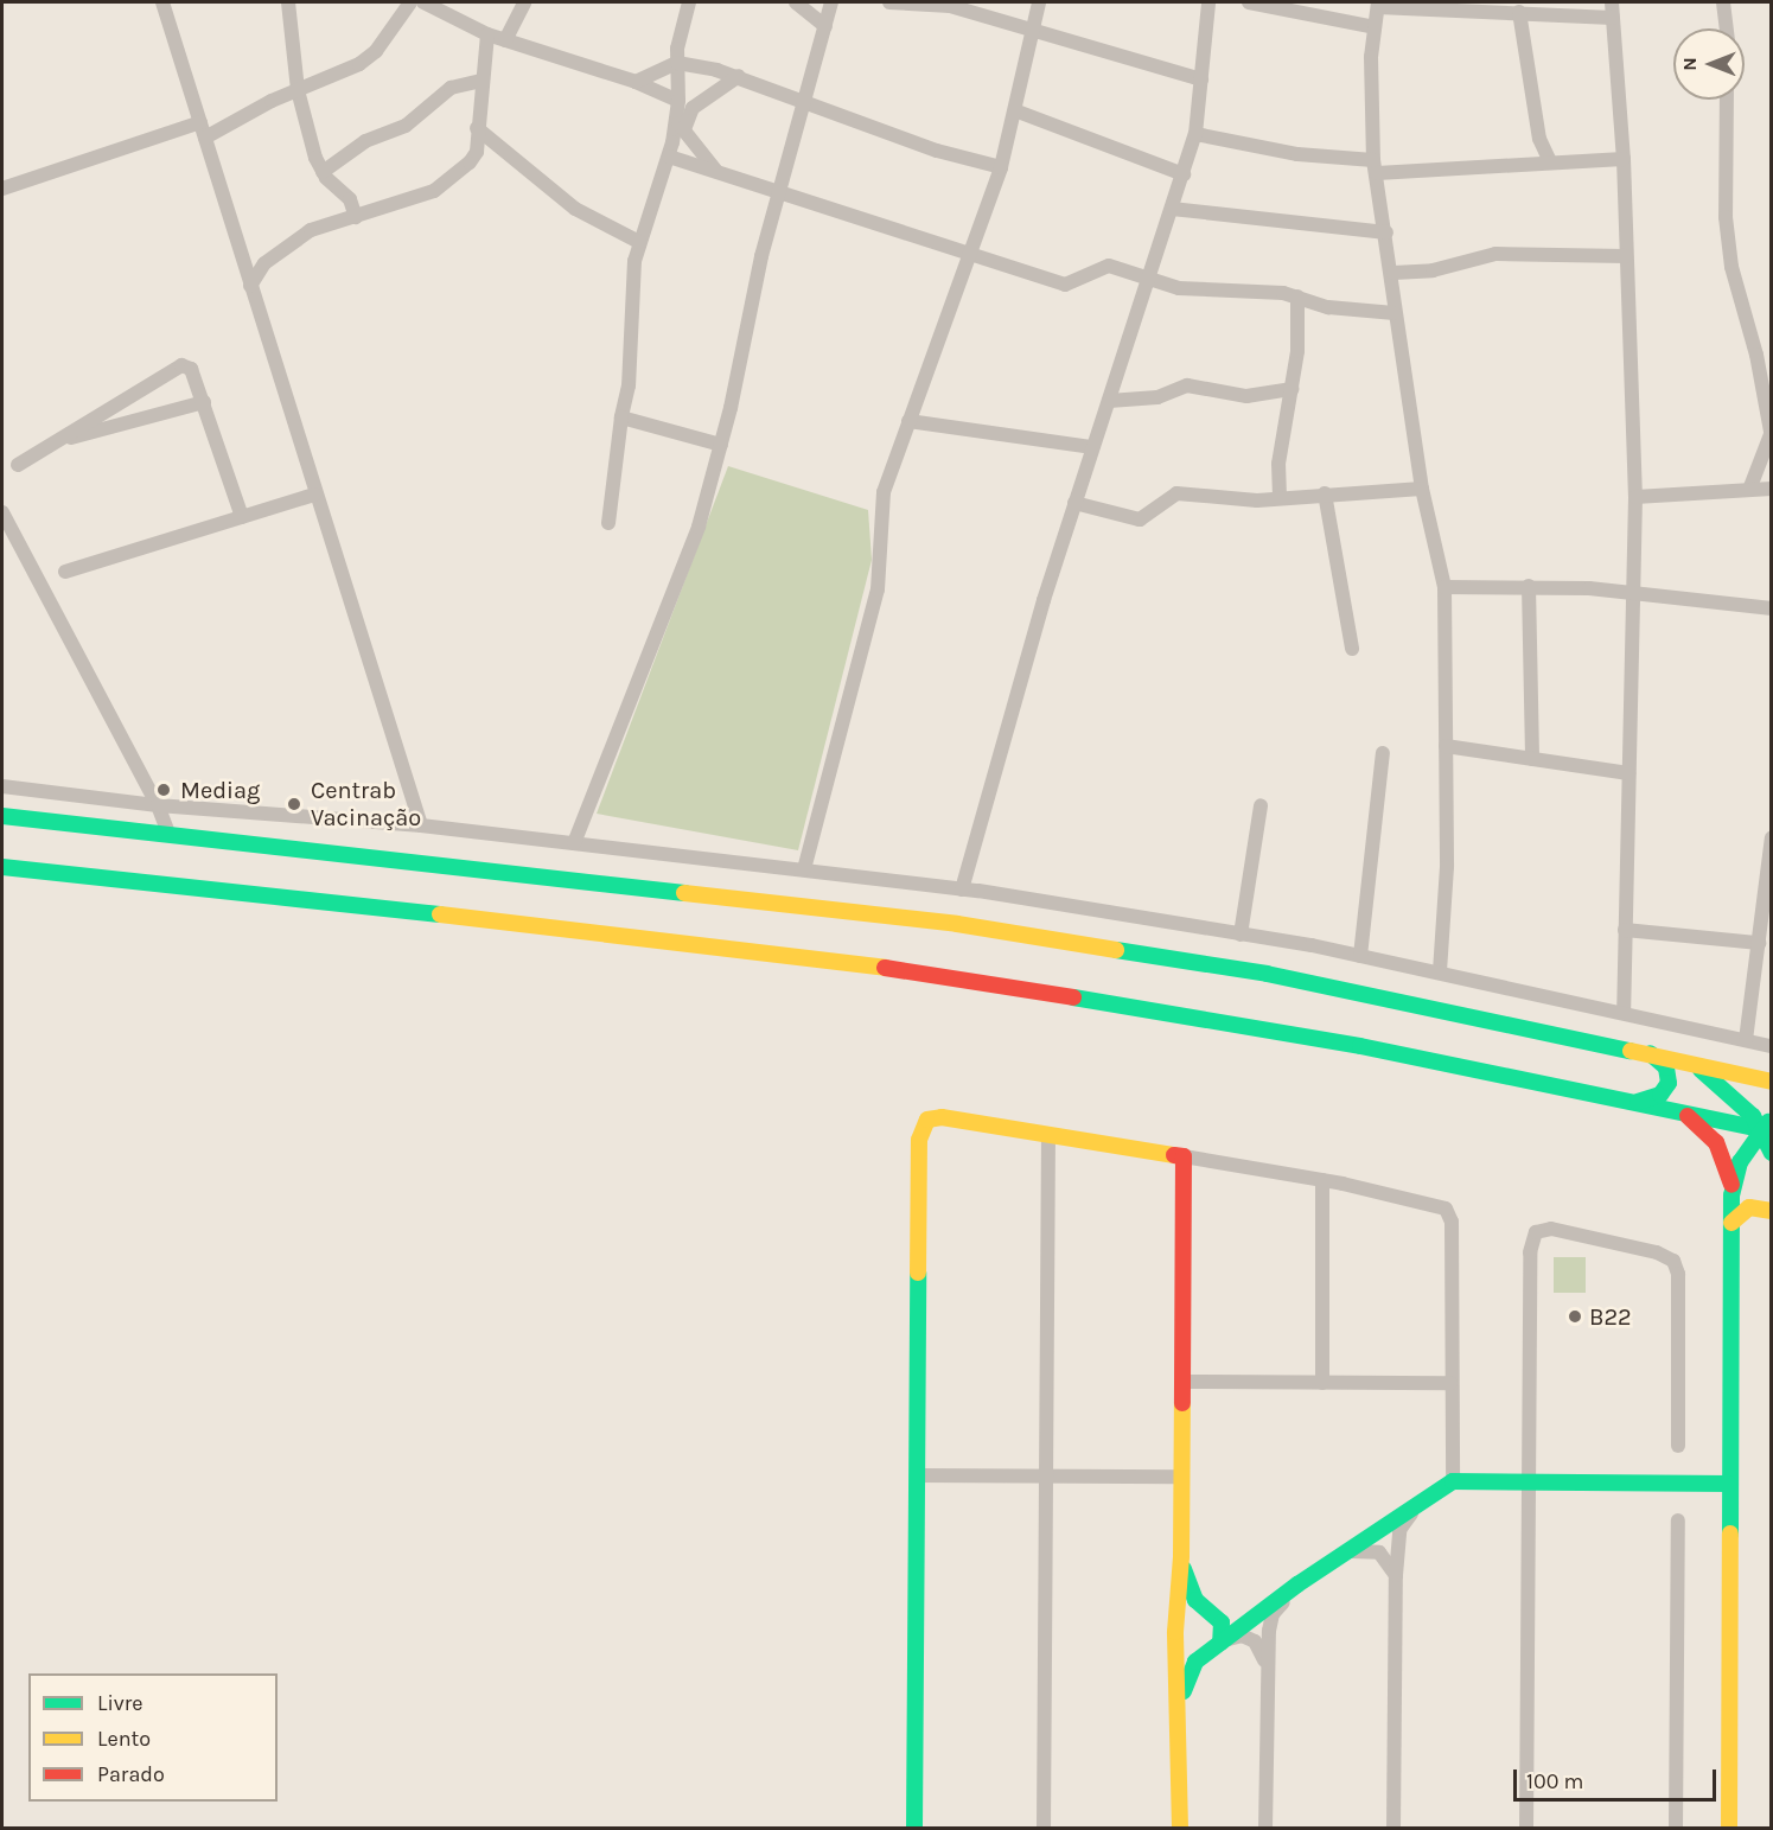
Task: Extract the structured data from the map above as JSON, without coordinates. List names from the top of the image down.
{
  "places": ["Mediag", "Centrab Vacinação", "B22"],
  "legend": ["Livre", "Lento", "Parado"],
  "scale_bar": "100 m",
  "north": "left"
}
